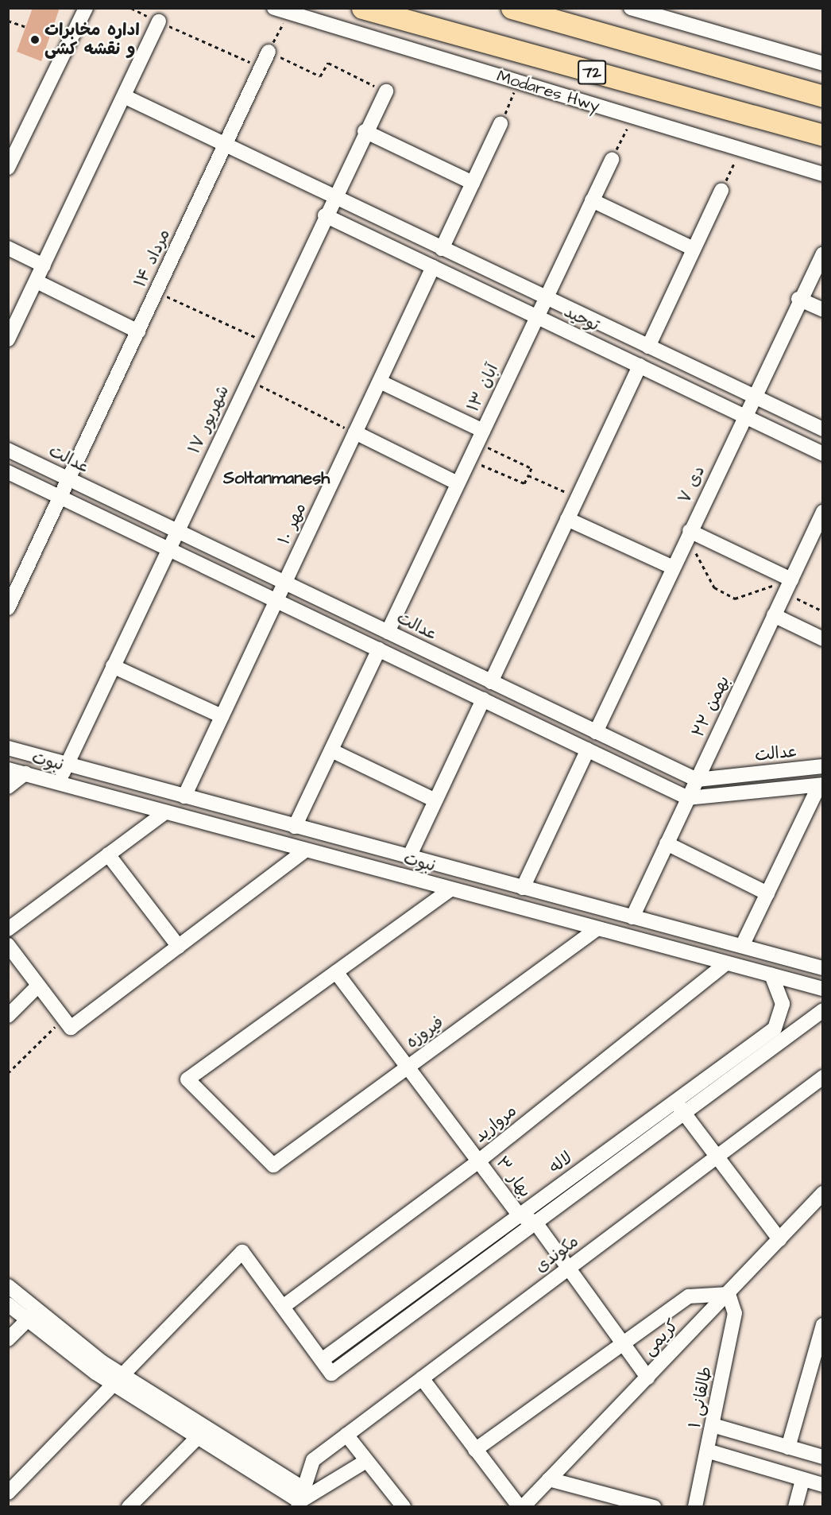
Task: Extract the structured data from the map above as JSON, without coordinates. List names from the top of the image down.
{
  "streets": {
    "highway": ["72", "Modares Hwy"],
    "street": [
      "۱۴ مرداد",
      "توحید",
      "۱۳ آبان",
      "۱۷ شهریور",
      "عدالت",
      "۷ دی",
      "۱۰ مهر",
      "۲۲ بهمن",
      "نبوت",
      "فیروزه",
      "مروارید",
      "لاله",
      "بهار ۳",
      "مکوندی",
      "کریمی",
      "طالقانی ۱"
    ]
  },
  "crossings": [
    ["۱۴ مرداد", "توحید"],
    ["۱۴ مرداد", "عدالت"],
    ["توحید", "۱۳ آبان"],
    ["توحید", "۱۷ شهریور"],
    ["توحید", "۷ دی"],
    ["توحید", "۱۰ مهر"],
    ["۱۳ آبان", "عدالت"],
    ["۱۷ شهریور", "عدالت"],
    ["۱۷ شهریور", "نبوت"],
    ["عدالت", "۷ دی"],
    ["عدالت", "۱۰ مهر"],
    ["عدالت", "۲۲ بهمن"],
    ["۱۰ مهر", "نبوت"],
    ["۲۲ بهمن", "نبوت"],
    ["نبوت", "فیروزه"],
    ["نبوت", "مروارید"],
    ["نبوت", "لاله"],
    ["فیروزه", "بهار ۳"],
    ["مروارید", "بهار ۳"],
    ["لاله", "بهار ۳"],
    ["بهار ۳", "مکوندی"],
    ["بهار ۳", "کریمی"],
    ["کریمی", "طالقانی ۱"]
  ],
  "districts": ["Soltanmanesh"],
  "places": ["اداره مخابرات و نقشه کشی"]
}
